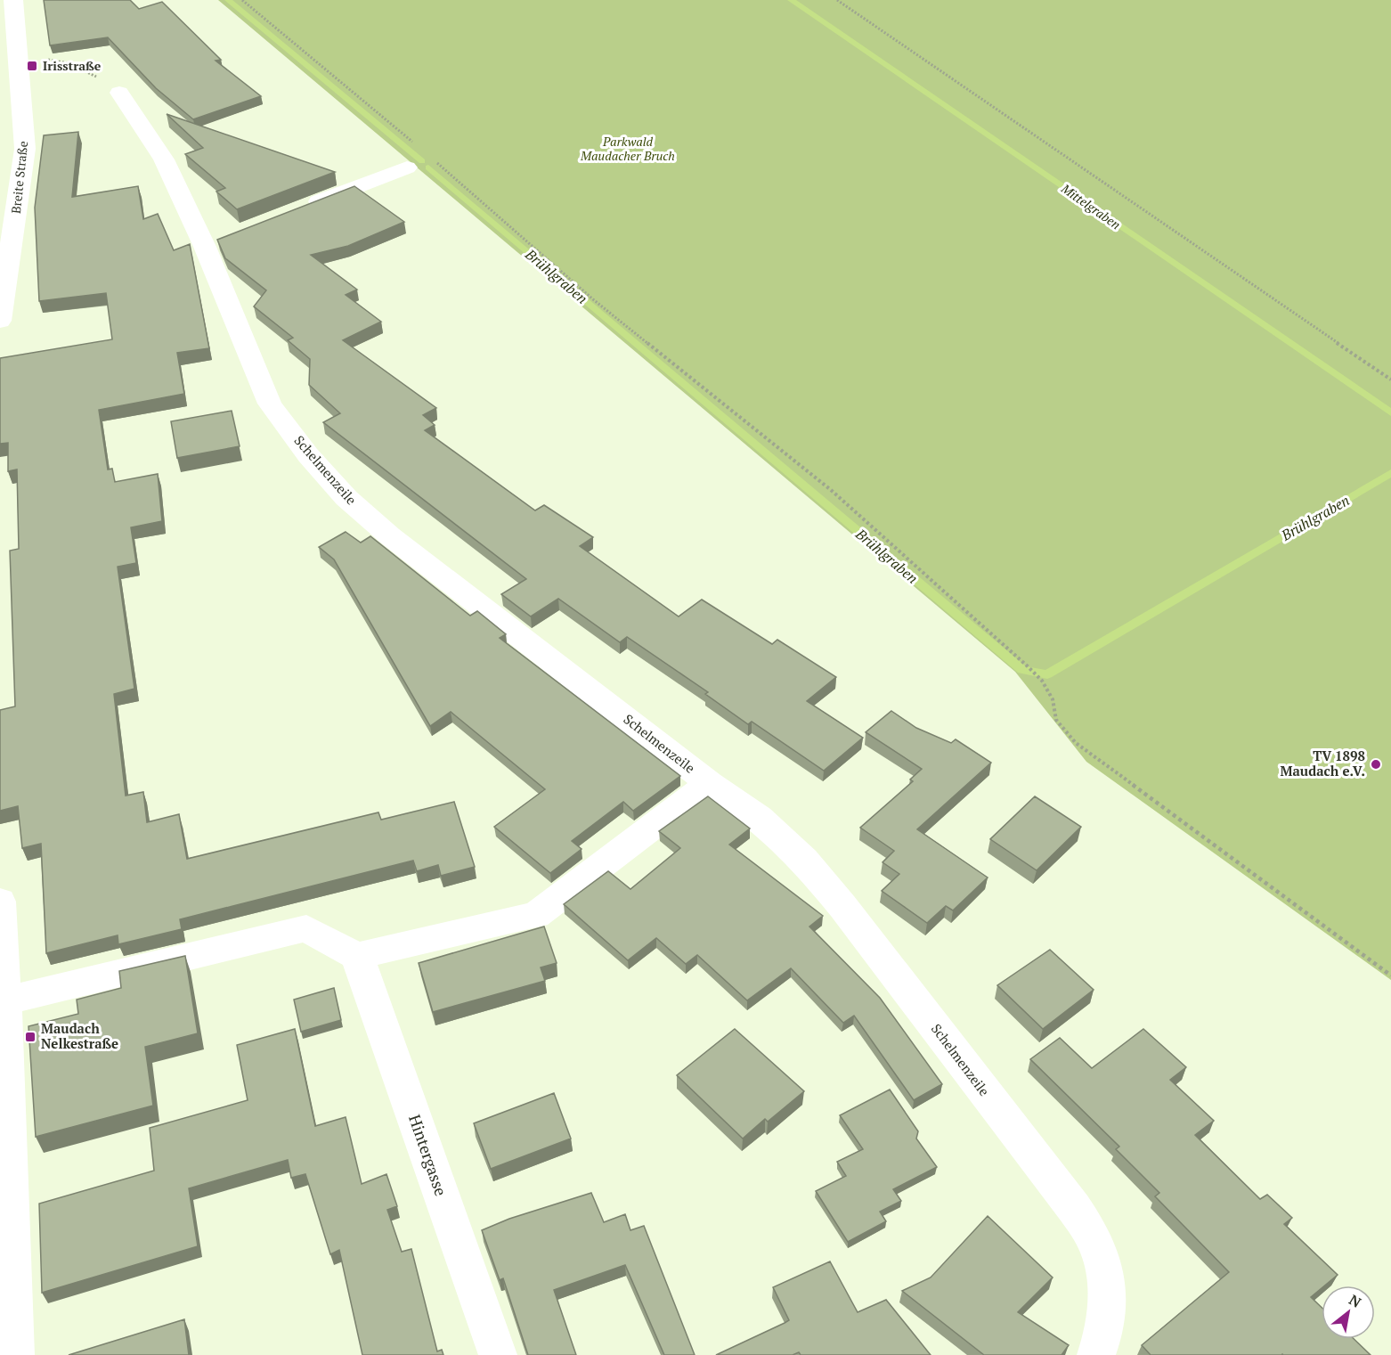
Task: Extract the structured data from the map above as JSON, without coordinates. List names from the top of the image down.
{
  "streets": {
    "street": ["Breite Straße", "Schelmenzeile", "Hintergasse"]
  },
  "crossings": [
    ["Schelmenzeile", "Hintergasse"]
  ],
  "water": ["Mittelgraben", "Brühlgraben"],
  "parks": ["Parkwald Maudacher Bruch"],
  "places": {
    "transit": ["Irisstraße", "Maudach Nelkestraße"],
    "other": ["TV 1898 Maudach e.V."]
  },
  "north": "top right"
}
